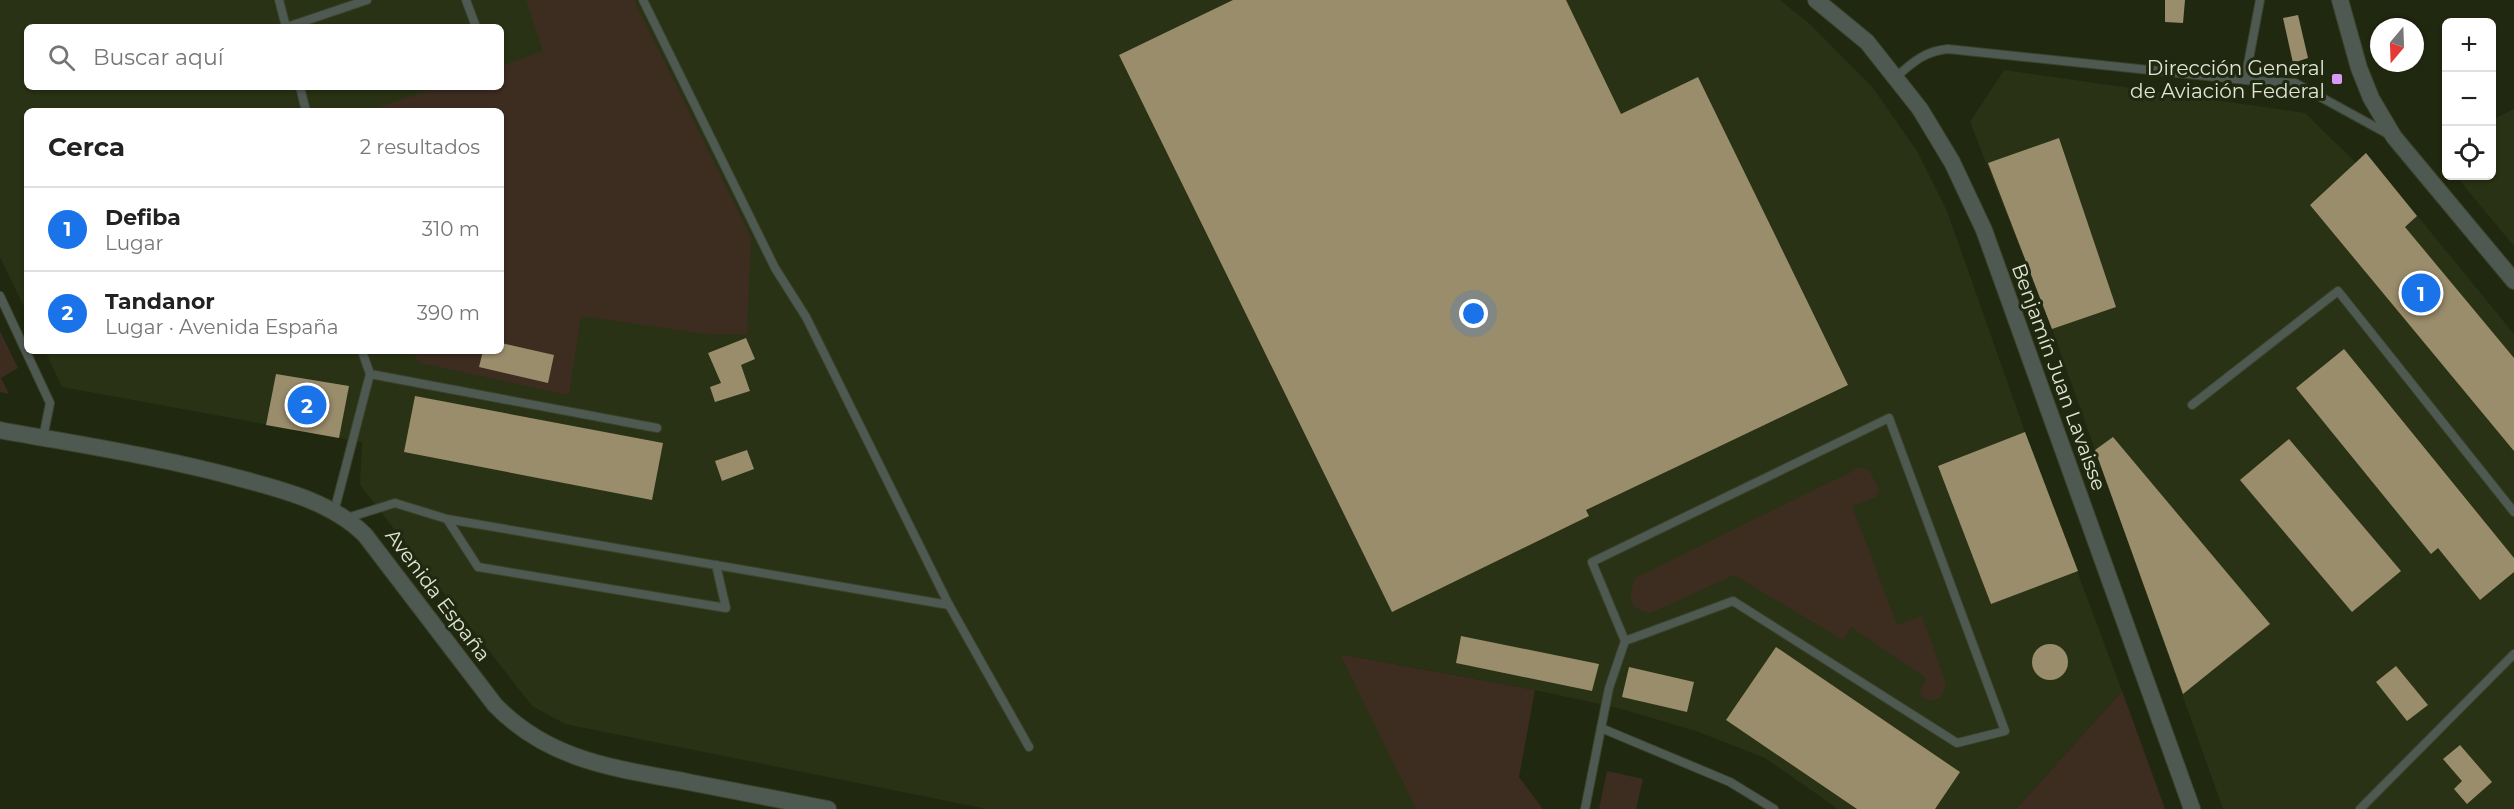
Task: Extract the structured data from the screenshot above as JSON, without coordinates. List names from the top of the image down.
{
  "streets": {
    "street": ["Benjamín Juan Lavaisse", "Avenida España"]
  },
  "places": {
    "transit": ["Dirección General de Aviación Federal"]
  },
  "north": "bottom",
  "page": {
    "map_buttons": ["+", "−"],
    "search": "Buscar aquí",
    "heading": ["Cerca", "2 resultados"],
    "list": [
      {
        "mark": "1",
        "name": "Defiba",
        "note": "Lugar",
        "value": "310 m"
      },
      {
        "mark": "2",
        "name": "Tandanor",
        "note": "Lugar · Avenida España",
        "value": "390 m"
      }
    ],
    "pins": ["1", "2"]
  }
}
